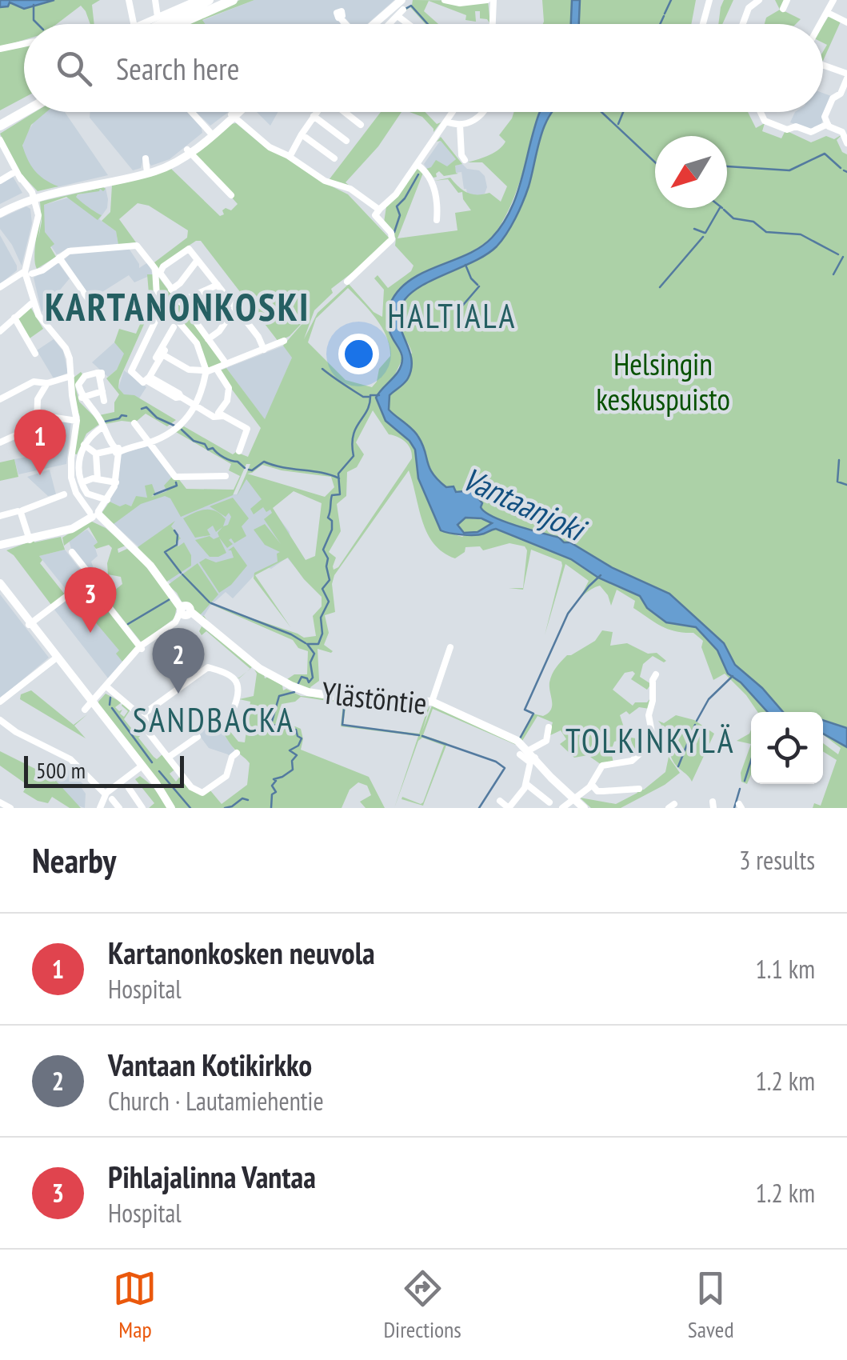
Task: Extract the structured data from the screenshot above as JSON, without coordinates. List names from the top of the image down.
{
  "streets": {
    "main road": ["Ylästöntie"]
  },
  "districts": [
    "KARTANONKOSKI",
    "HALTIALA",
    "SANDBACKA",
    "TOLKINKYLÄ"
  ],
  "water": ["Vantaanjoki"],
  "parks": ["Helsingin keskuspuisto"],
  "scale_bar": "500 m",
  "north": "bottom left",
  "page": {
    "search": "Search here",
    "pins": ["1", "3", "2"],
    "scale": "500 m",
    "heading": ["Nearby", "3 results"],
    "list": [
      {
        "mark": "1",
        "name": "Kartanonkosken neuvola",
        "note": "Hospital",
        "value": "1.1 km"
      },
      {
        "mark": "2",
        "name": "Vantaan Kotikirkko",
        "note": "Church · Lautamiehentie",
        "value": "1.2 km"
      },
      {
        "mark": "3",
        "name": "Pihlajalinna Vantaa",
        "note": "Hospital",
        "value": "1.2 km"
      }
    ],
    "nav": ["Map", "Directions", "Saved"]
  }
}
